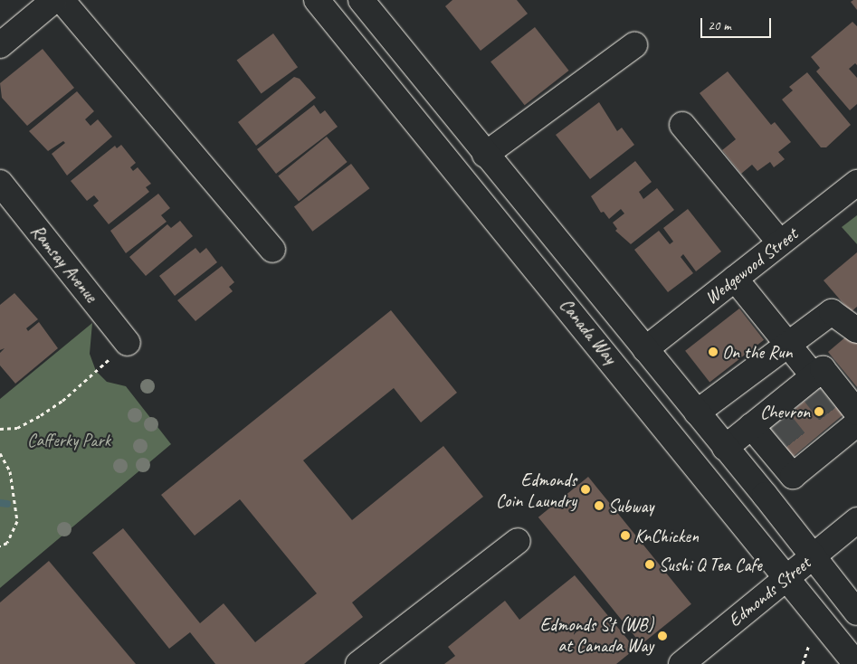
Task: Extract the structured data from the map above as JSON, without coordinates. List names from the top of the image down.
{
  "streets": {
    "main road": [
      "Ramsay Avenue",
      "Wedgewood Street",
      "Canada Way",
      "Edmonds Street"
    ]
  },
  "crossings": [
    ["Wedgewood Street", "Canada Way"],
    ["Canada Way", "Edmonds Street"]
  ],
  "parks": ["Cafferky Park"],
  "places": [
    "On the Run",
    "Chevron",
    "Edmonds Coin Laundry",
    "Subway",
    "KnChicken",
    "Sushi Q Tea Cafe",
    "Edmonds St (WB) at Canada Way"
  ],
  "scale_bar": "20 m"
}
